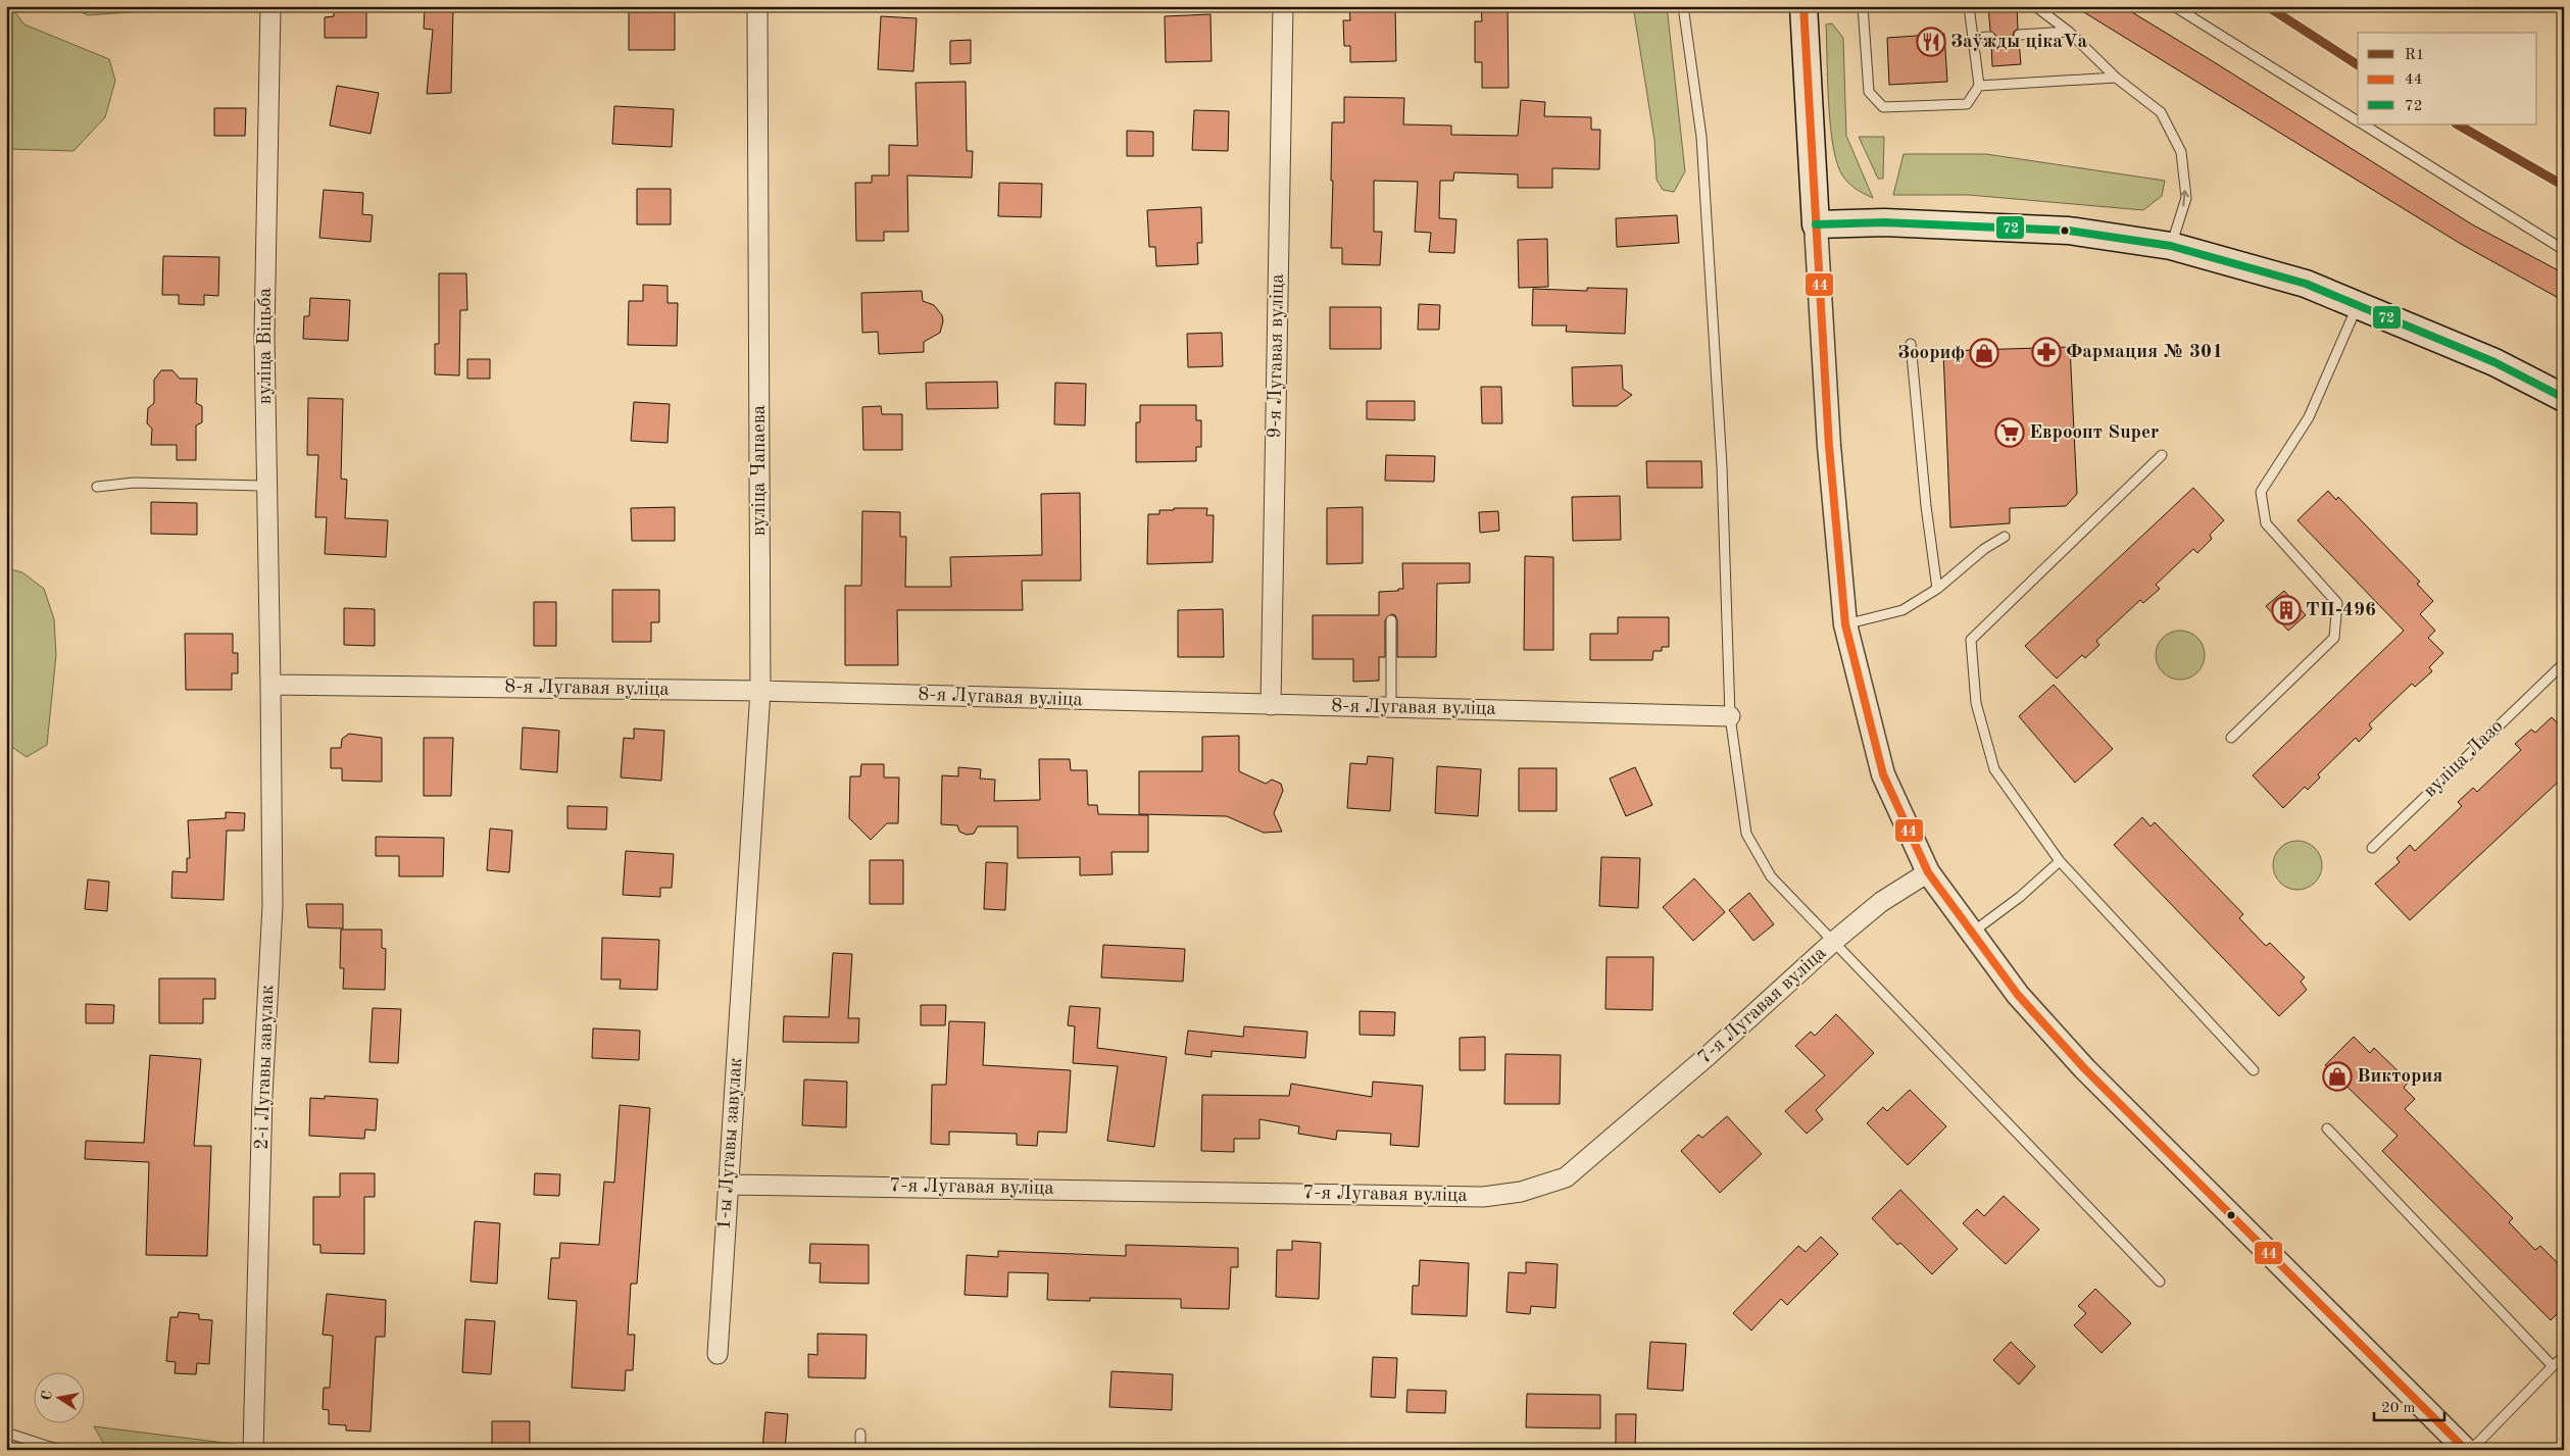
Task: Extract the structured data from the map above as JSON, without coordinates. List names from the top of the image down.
{
  "streets": {
    "street": [
      "вуліца Віцьба",
      "9-я Лугавая вуліца",
      "вуліца Чапаева",
      "8-я Лугавая вуліца",
      "7-я Лугавая вуліца",
      "2-і Лугавы завулак",
      "1-ы Лугавы завулак"
    ],
    "lane": ["вуліца Лазо"]
  },
  "crossings": [
    ["вуліца Віцьба", "8-я Лугавая вуліца"],
    ["вуліца Віцьба", "2-і Лугавы завулак"],
    ["9-я Лугавая вуліца", "8-я Лугавая вуліца"],
    ["вуліца Чапаева", "8-я Лугавая вуліца"],
    ["вуліца Чапаева", "1-ы Лугавы завулак"],
    ["8-я Лугавая вуліца", "2-і Лугавы завулак"],
    ["7-я Лугавая вуліца", "1-ы Лугавы завулак"]
  ],
  "places": {
    "restaurant": ["Заўжды цікаVа"],
    "pharmacy": ["Фармация № 301"],
    "shop": ["Зоориф", "Виктория"],
    "supermarket": ["Евроопт Super"],
    "building": ["ТП-496"]
  },
  "lines": ["transit line R1", "transit line 44", "transit line 72"],
  "legend": ["R1", "44", "72"],
  "scale_bar": "20 m",
  "north": "left"
}
